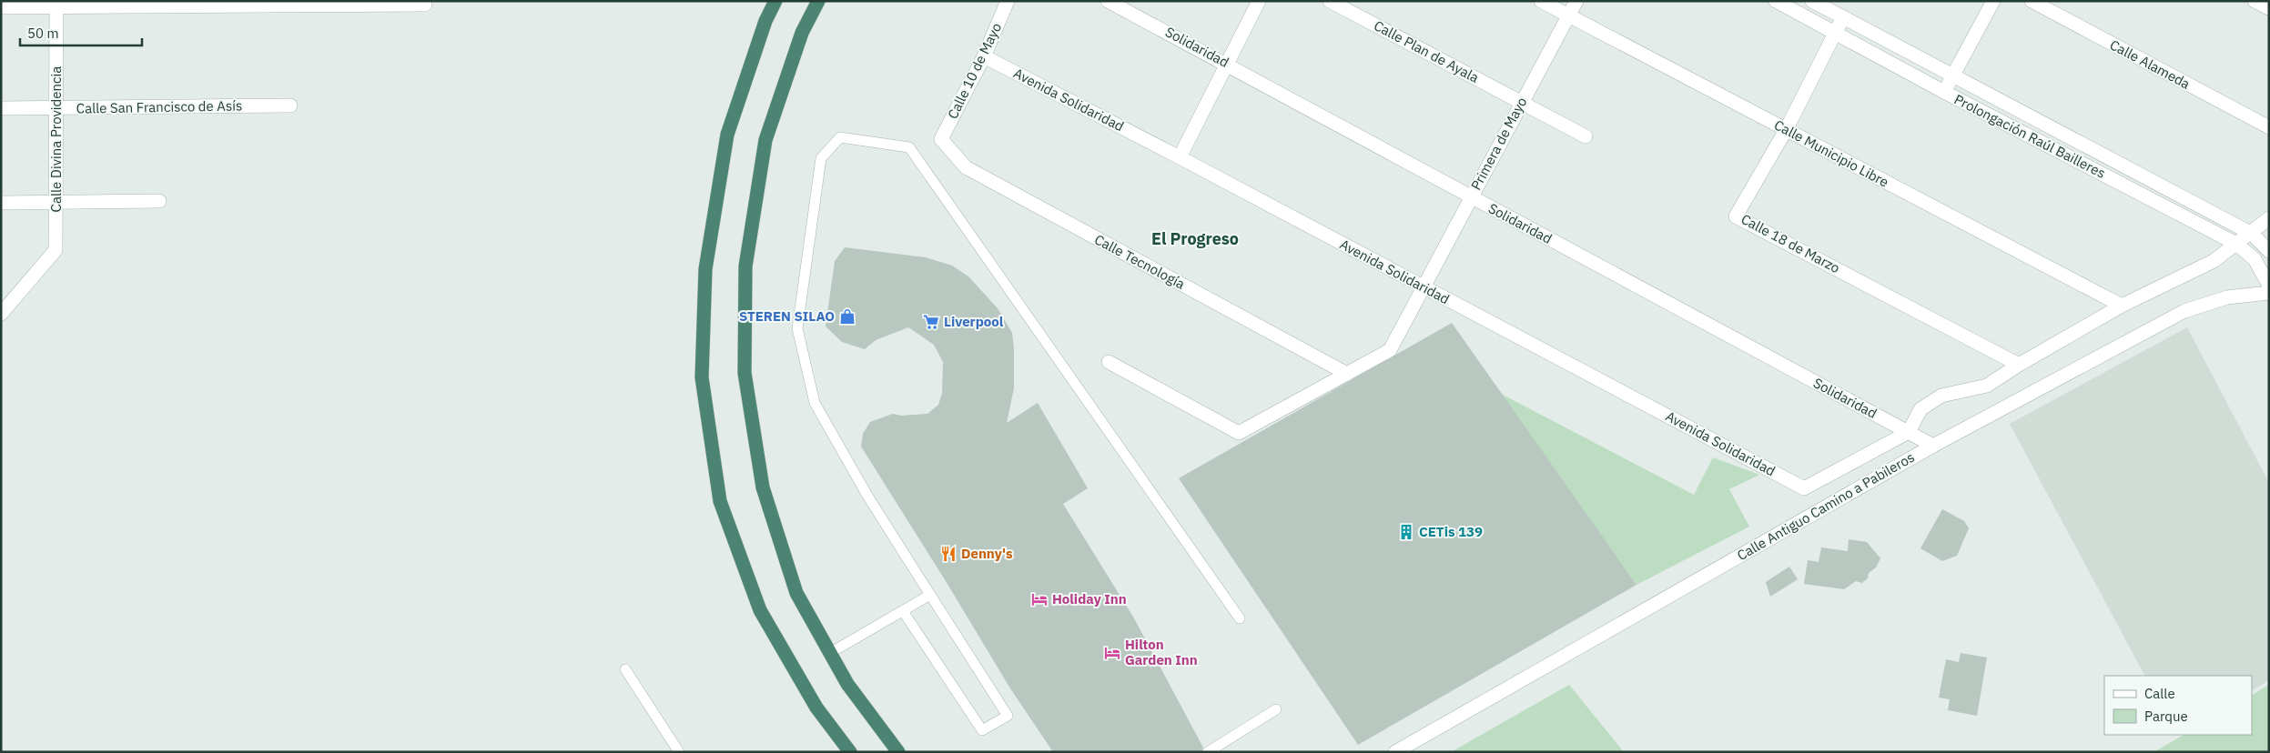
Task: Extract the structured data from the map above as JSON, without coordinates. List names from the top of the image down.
{
  "streets": {
    "street": [
      "Solidaridad",
      "Calle Plan de Ayala",
      "Calle Alameda",
      "Calle 10 de Mayo",
      "Avenida Solidaridad",
      "Calle San Francisco de Asís",
      "Prolongación Raúl Bailleres",
      "Calle Divina Providencia",
      "Primera de Mayo",
      "Calle Municipio Libre",
      "Calle 18 de Marzo",
      "Calle Tecnología",
      "Calle Antiguo Camino a Pabileros"
    ]
  },
  "crossings": [
    ["Solidaridad", "Avenida Solidaridad"],
    ["Solidaridad", "Primera de Mayo"],
    ["Solidaridad", "Calle Antiguo Camino a Pabileros"],
    ["Calle Plan de Ayala", "Primera de Mayo"],
    ["Calle 10 de Mayo", "Avenida Solidaridad"],
    ["Calle 10 de Mayo", "Calle Tecnología"],
    ["Avenida Solidaridad", "Primera de Mayo"],
    ["Avenida Solidaridad", "Calle Antiguo Camino a Pabileros"],
    ["Calle San Francisco de Asís", "Calle Divina Providencia"],
    ["Prolongación Raúl Bailleres", "Calle 18 de Marzo"],
    ["Primera de Mayo", "Calle Municipio Libre"],
    ["Primera de Mayo", "Calle Tecnología"],
    ["Calle Municipio Libre", "Calle 18 de Marzo"]
  ],
  "districts": ["El Progreso"],
  "places": {
    "shop": ["STEREN SILAO"],
    "supermarket": ["Liverpool"],
    "building": ["CETis 139"],
    "restaurant": ["Denny's"],
    "hotel": ["Holiday Inn", "Hilton Garden Inn"]
  },
  "legend": ["Calle", "Parque"],
  "scale_bar": "50 m"
}
